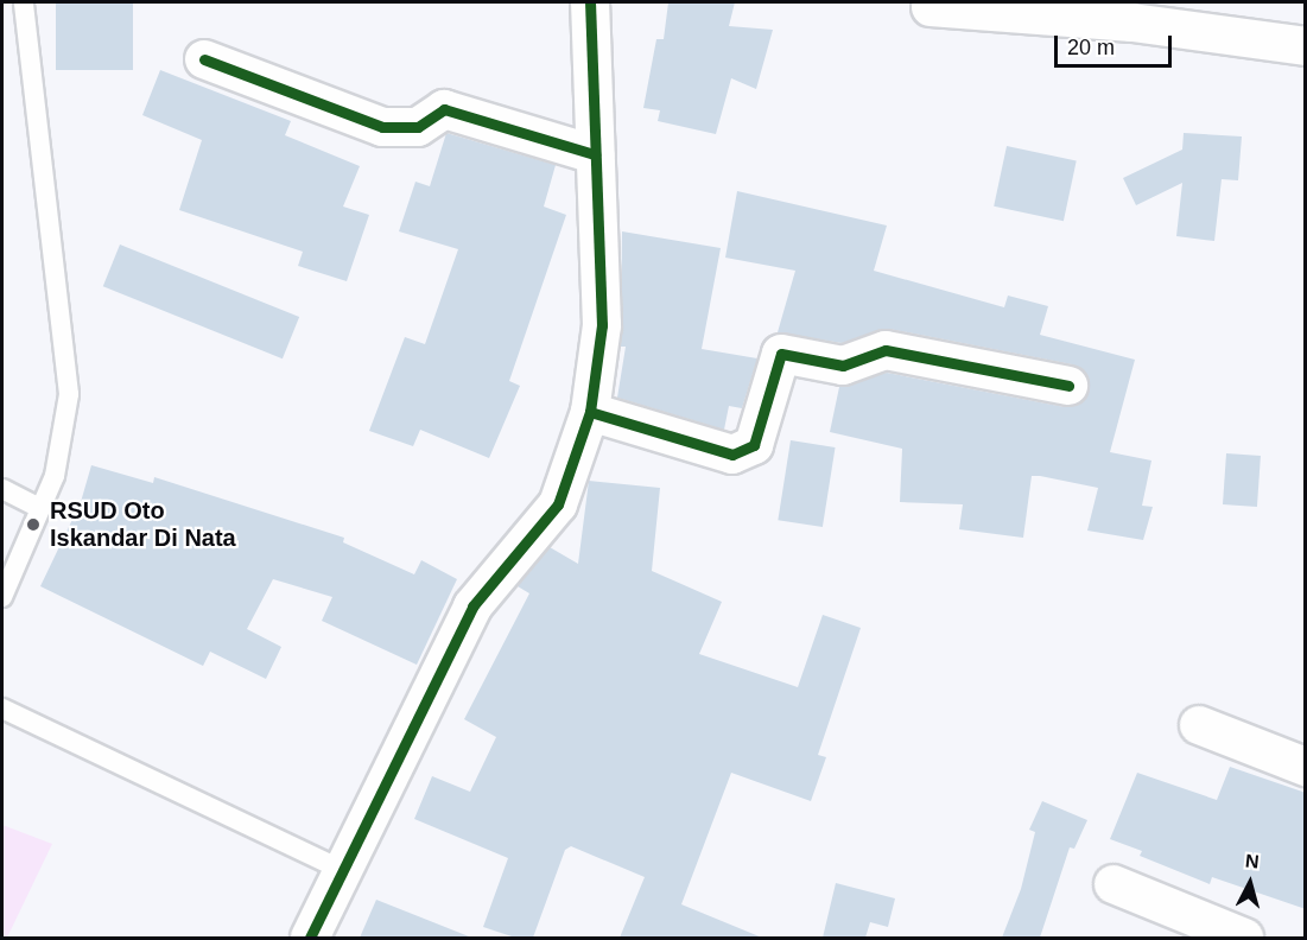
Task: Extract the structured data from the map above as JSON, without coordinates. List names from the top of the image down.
{
  "places": ["RSUD Oto Iskandar Di Nata"],
  "scale_bar": "20 m",
  "north": "top"
}
